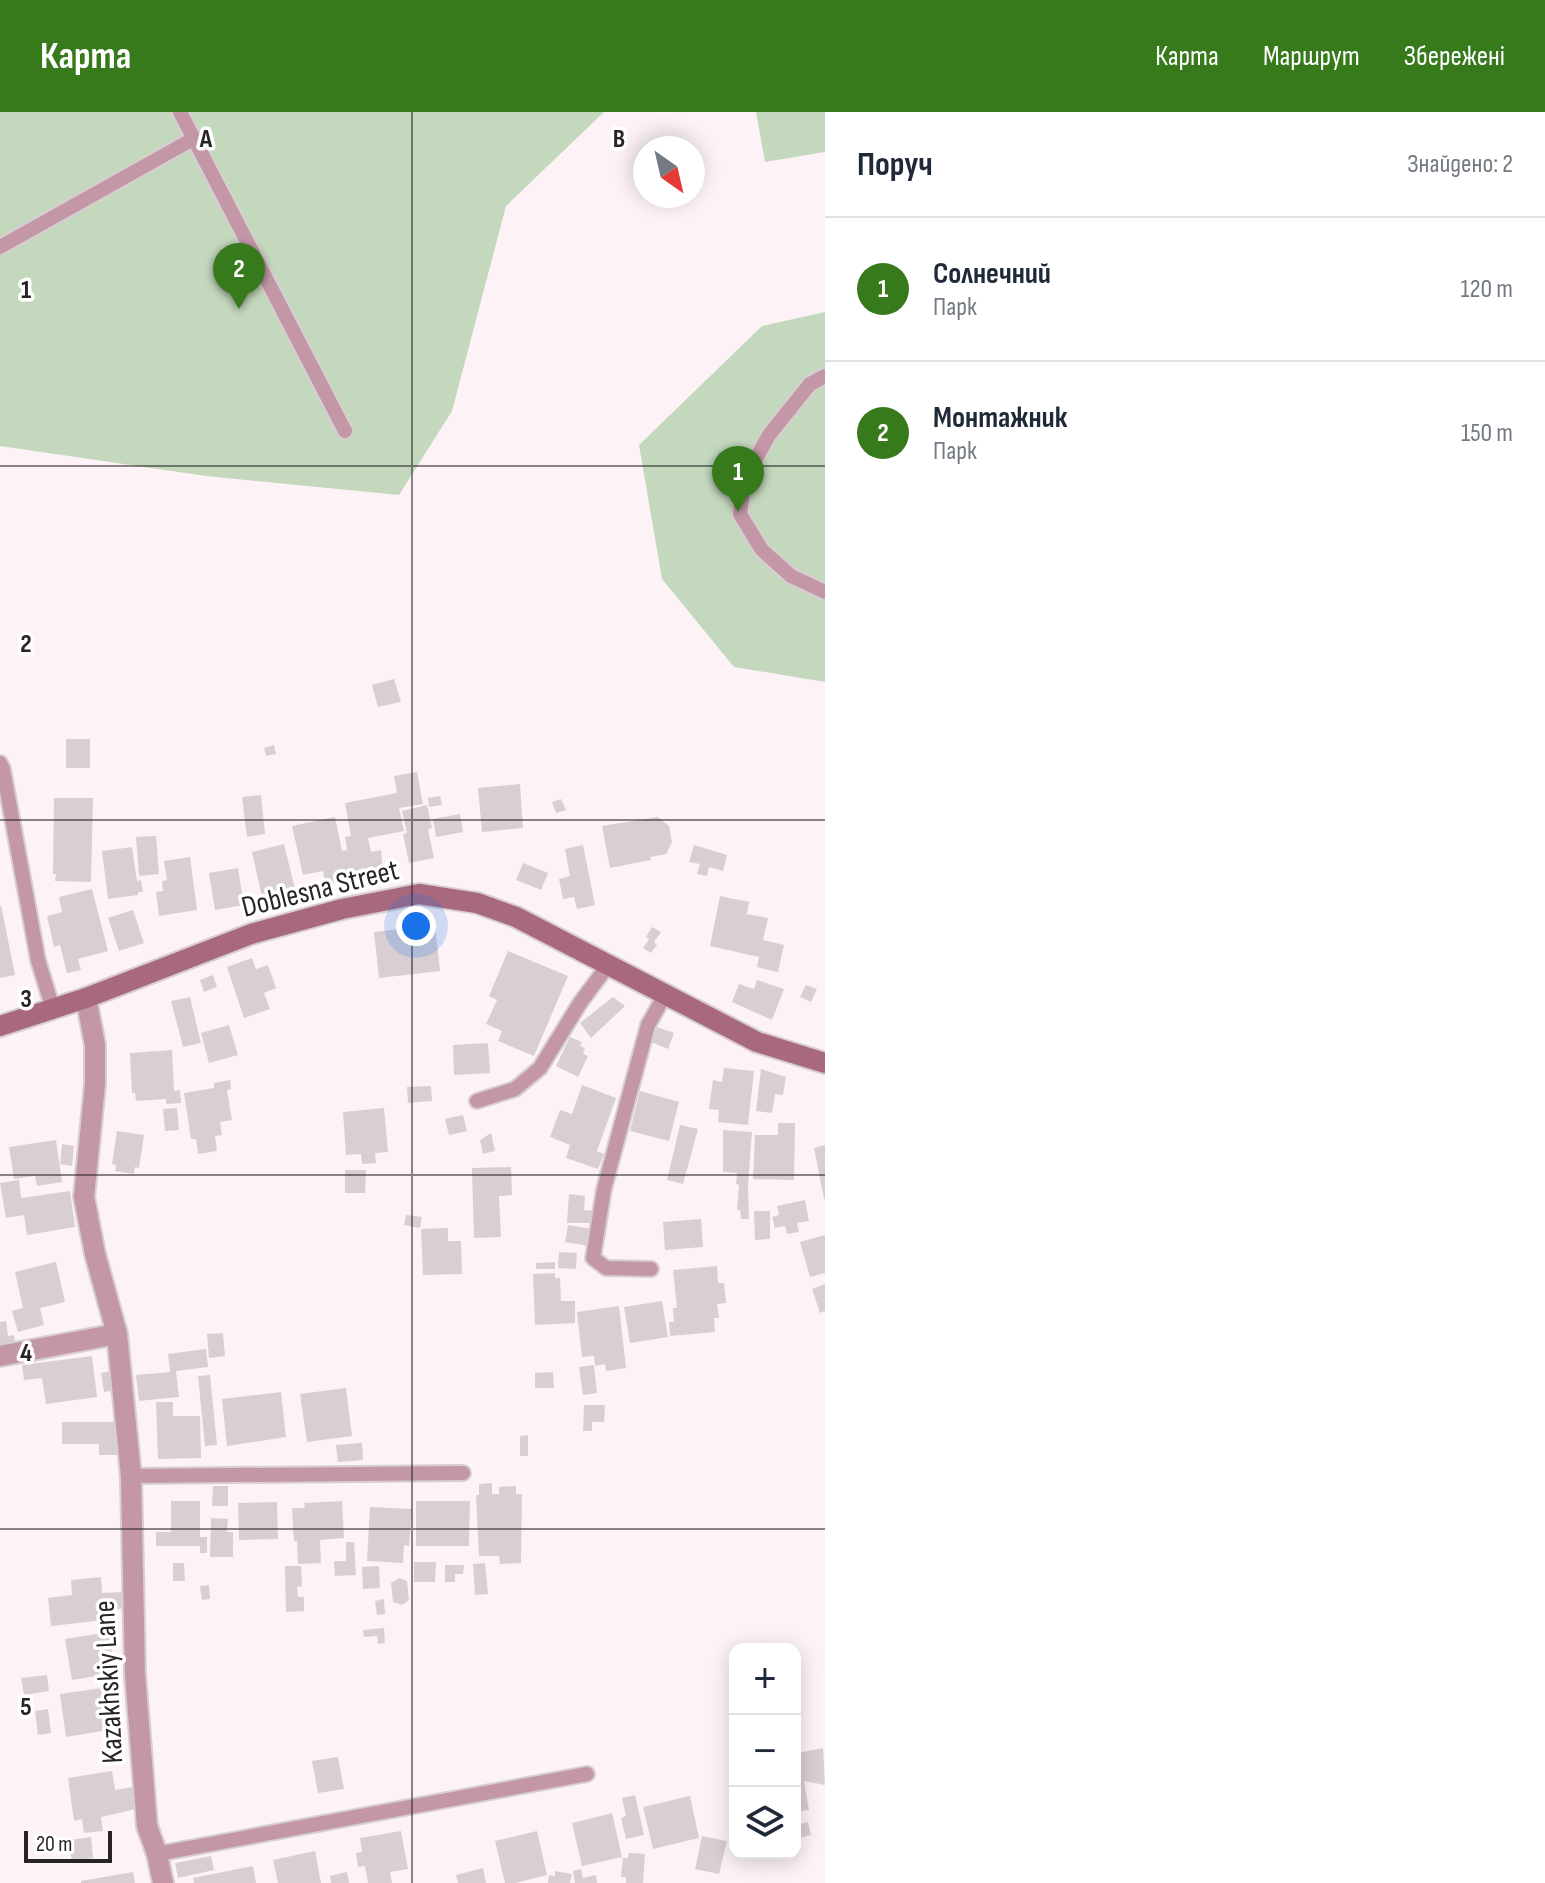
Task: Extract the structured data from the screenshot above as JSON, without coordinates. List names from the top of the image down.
{
  "streets": {
    "street": ["Doblesna Street", "Kazakhskiy Lane"]
  },
  "crossings": [
    ["Doblesna Street", "Kazakhskiy Lane"]
  ],
  "scale_bar": "20 m",
  "north": "bottom right",
  "page": {
    "header": "Карта",
    "nav": ["Карта", "Маршрут", "Збережені"],
    "heading": ["Поруч", "Знайдено: 2"],
    "list": [
      {
        "mark": "1",
        "name": "Солнечний",
        "note": "Парк",
        "value": "120 m"
      },
      {
        "mark": "2",
        "name": "Монтажник",
        "note": "Парк",
        "value": "150 m"
      }
    ],
    "pins": ["2", "1"],
    "map_buttons": ["+", "−"],
    "scale": "20 m"
  },
  "grid": {
    "columns": ["A", "B"],
    "rows": [
      "1",
      "2",
      "3",
      "4",
      "5"
    ]
  }
}
